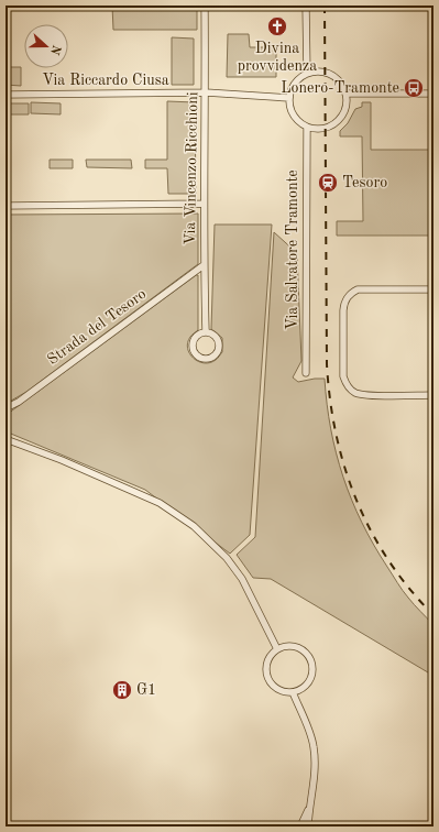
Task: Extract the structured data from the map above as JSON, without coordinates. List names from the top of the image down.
{
  "streets": {
    "street": [
      "Via Riccardo Ciusa",
      "Via Vincenzo Ricchioni",
      "Via Salvatore Tramonte",
      "Strada del Tesoro"
    ]
  },
  "crossings": [
    ["Via Riccardo Ciusa", "Via Vincenzo Ricchioni"],
    ["Via Riccardo Ciusa", "Via Salvatore Tramonte"],
    ["Via Vincenzo Ricchioni", "Strada del Tesoro"]
  ],
  "places": {
    "church": ["Divina provvidenza"],
    "bus stop": ["Lonero-Tramonte"],
    "station": ["Tesoro"],
    "building": ["G1"]
  },
  "north": "right"
}
